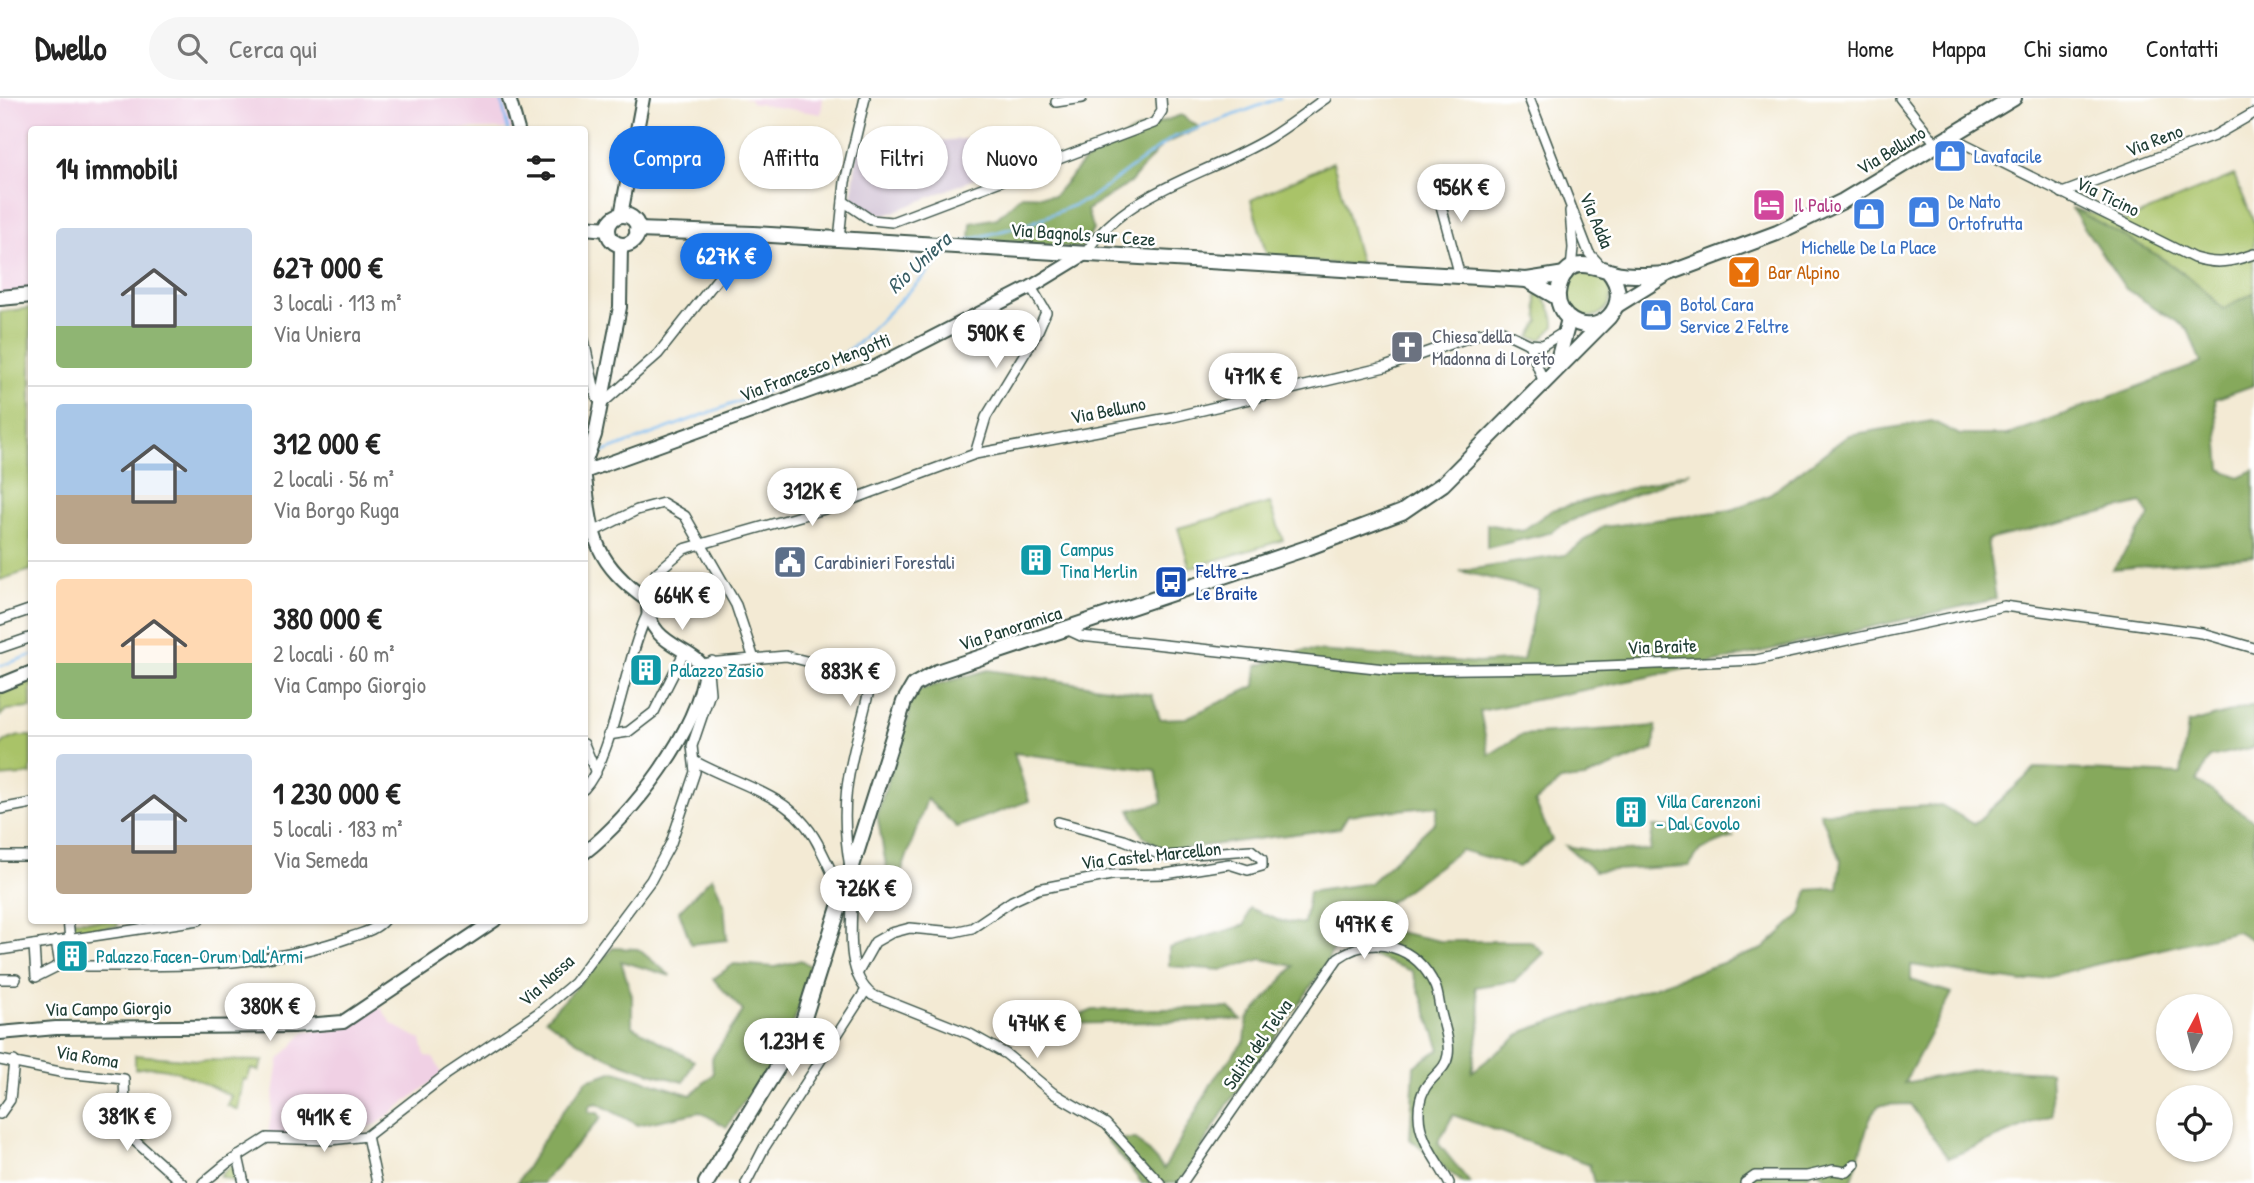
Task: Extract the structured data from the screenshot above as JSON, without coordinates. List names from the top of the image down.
{
  "streets": {
    "main road": ["Via Belluno", "Via Bagnols sur Ceze", "Via Panoramica"],
    "street": [
      "Via Reno",
      "Via Ticino",
      "Via Adda",
      "Via Francesco Mengotti",
      "Via Braite",
      "Via Castel Marcellon",
      "Via Nassa",
      "Via Campo Giorgio",
      "Salita del Telva",
      "Via Roma"
    ]
  },
  "crossings": [
    ["Via Reno", "Via Ticino"],
    ["Via Belluno", "Via Ticino"],
    ["Via Belluno", "Via Adda"],
    ["Via Belluno", "Via Bagnols sur Ceze"],
    ["Via Belluno", "Via Panoramica"],
    ["Via Adda", "Via Bagnols sur Ceze"],
    ["Via Adda", "Via Panoramica"],
    ["Via Bagnols sur Ceze", "Via Francesco Mengotti"],
    ["Via Bagnols sur Ceze", "Via Panoramica"],
    ["Via Panoramica", "Via Braite"]
  ],
  "water": ["Rio Uniera"],
  "places": {
    "shop": [
      "Lavafacile",
      "De Nato Ortofrutta",
      "Michelle De La Place",
      "Botol Cara Service 2 Feltre"
    ],
    "hotel": ["Il Palio"],
    "bar": ["Bar Alpino"],
    "church": ["Chiesa della Madonna di Loreto"],
    "building": [
      "Campus Tina Merlin",
      "Palazzo Zasio",
      "Villa Carenzoni - Dal Covolo",
      "Palazzo Facen-Orum Dall'Armi"
    ],
    "public building": ["Carabinieri Forestali"],
    "bus stop": ["Feltre - Le Braite"]
  },
  "north": "top",
  "page": {
    "header": "Dwello",
    "search": "Cerca qui",
    "nav": [
      "Home",
      "Mappa",
      "Chi siamo",
      "Contatti"
    ],
    "chip": [
      "Compra",
      "Affitta",
      "Filtri",
      "Nuovo"
    ],
    "heading": "14 immobili",
    "price": [
      "956K €",
      "627K €",
      "590K €",
      "471K €",
      "312K €",
      "664K €",
      "883K €",
      "726K €",
      "497K €",
      "380K €",
      "474K €",
      "1.23M €",
      "381K €",
      "941K €"
    ],
    "list": [
      {
        "name": "627 000 €",
        "note": "3 locali · 113 m² · Via Uniera"
      },
      {
        "name": "312 000 €",
        "note": "2 locali · 56 m² · Via Borgo Ruga"
      },
      {
        "name": "380 000 €",
        "note": "2 locali · 60 m² · Via Campo Giorgio"
      },
      {
        "name": "1 230 000 €",
        "note": "5 locali · 183 m² · Via Semeda"
      }
    ]
  }
}
